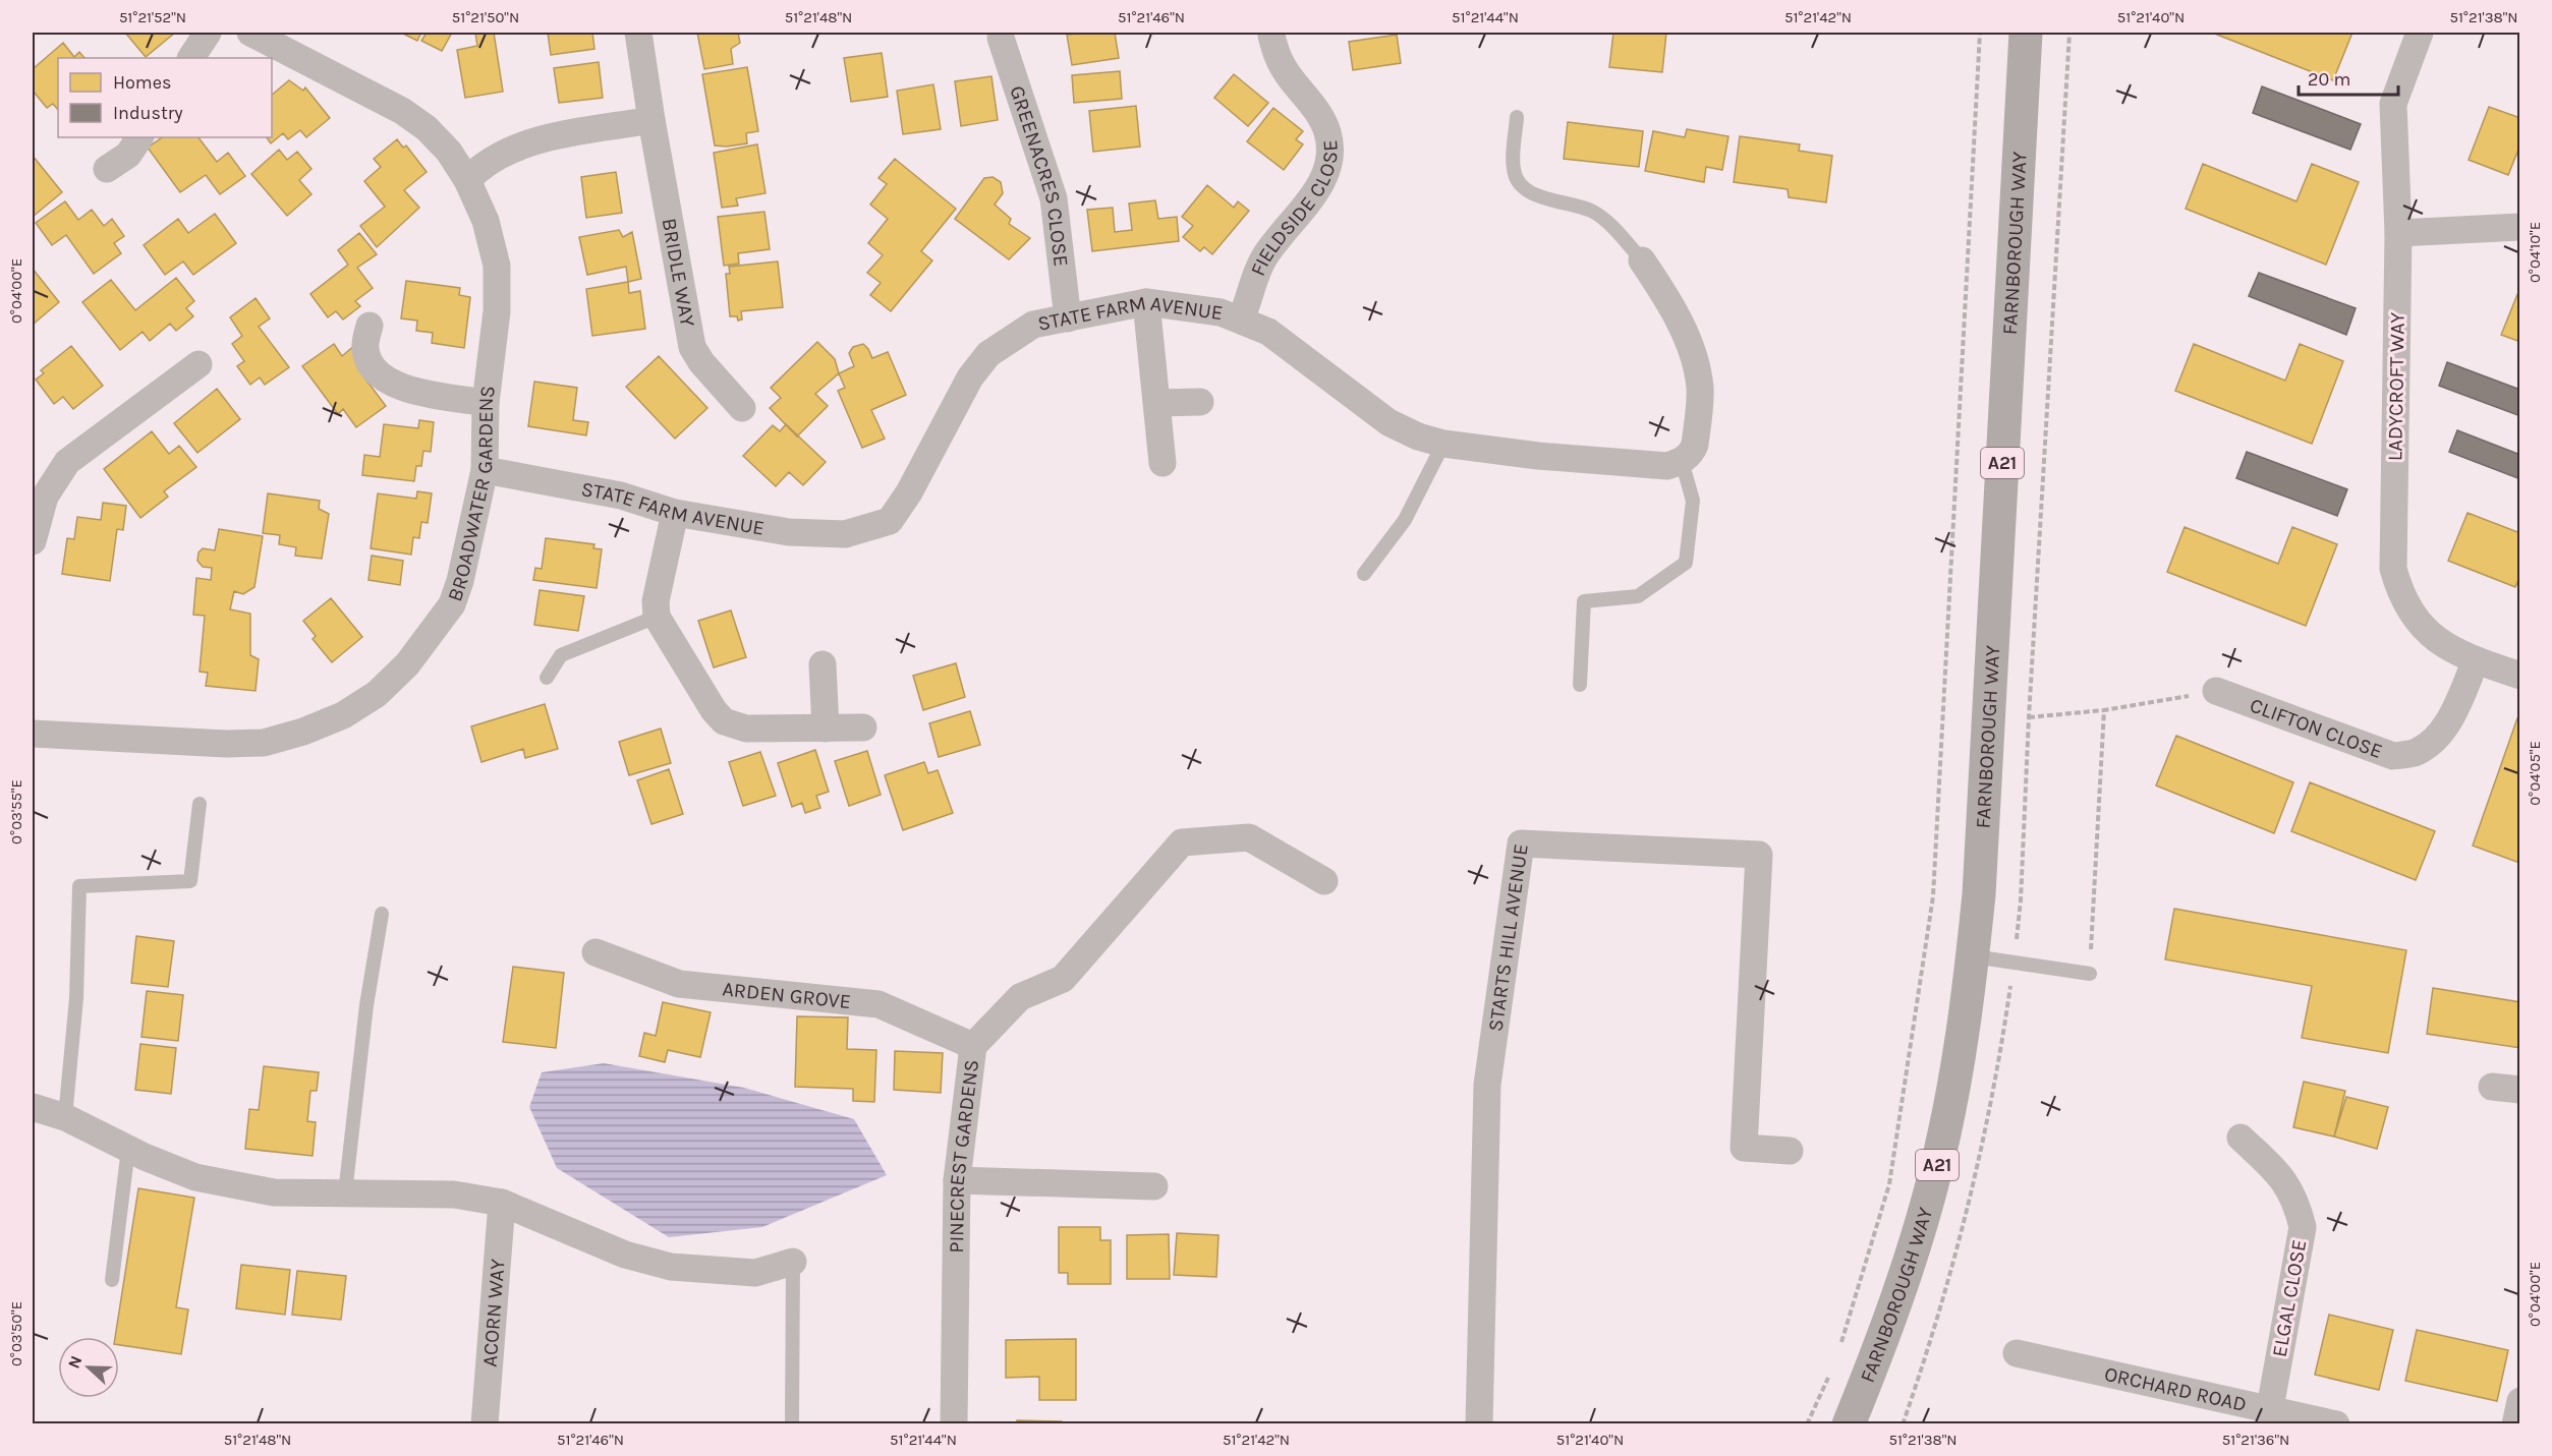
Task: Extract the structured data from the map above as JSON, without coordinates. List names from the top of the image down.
{
  "streets": {
    "highway": ["FARNBOROUGH WAY", "A21"],
    "street": [
      "GREENACRES CLOSE",
      "FIELDSIDE CLOSE",
      "BRIDLE WAY",
      "STATE FARM AVENUE",
      "LADYCROFT WAY",
      "BROADWATER GARDENS",
      "CLIFTON CLOSE",
      "STARTS HILL AVENUE",
      "ARDEN GROVE",
      "PINECREST GARDENS",
      "ELGAL CLOSE",
      "ACORN WAY",
      "ORCHARD ROAD"
    ]
  },
  "crossings": [
    ["GREENACRES CLOSE", "STATE FARM AVENUE"],
    ["FIELDSIDE CLOSE", "STATE FARM AVENUE"],
    ["STATE FARM AVENUE", "BROADWATER GARDENS"],
    ["LADYCROFT WAY", "CLIFTON CLOSE"],
    ["ARDEN GROVE", "PINECREST GARDENS"],
    ["ELGAL CLOSE", "ORCHARD ROAD"]
  ],
  "legend": ["Homes", "Industry"],
  "scale_bar": "20 m",
  "north": "left",
  "coordinates": [
    "51°21'52\"N",
    "51°21'50\"N",
    "51°21'48\"N",
    "51°21'46\"N",
    "51°21'44\"N",
    "51°21'42\"N",
    "51°21'40\"N",
    "51°21'38\"N",
    "0°04'10\"E",
    "0°04'00\"E",
    "0°04'05\"E",
    "0°03'55\"E",
    "0°03'50\"E",
    "51°21'36\"N"
  ]
}
